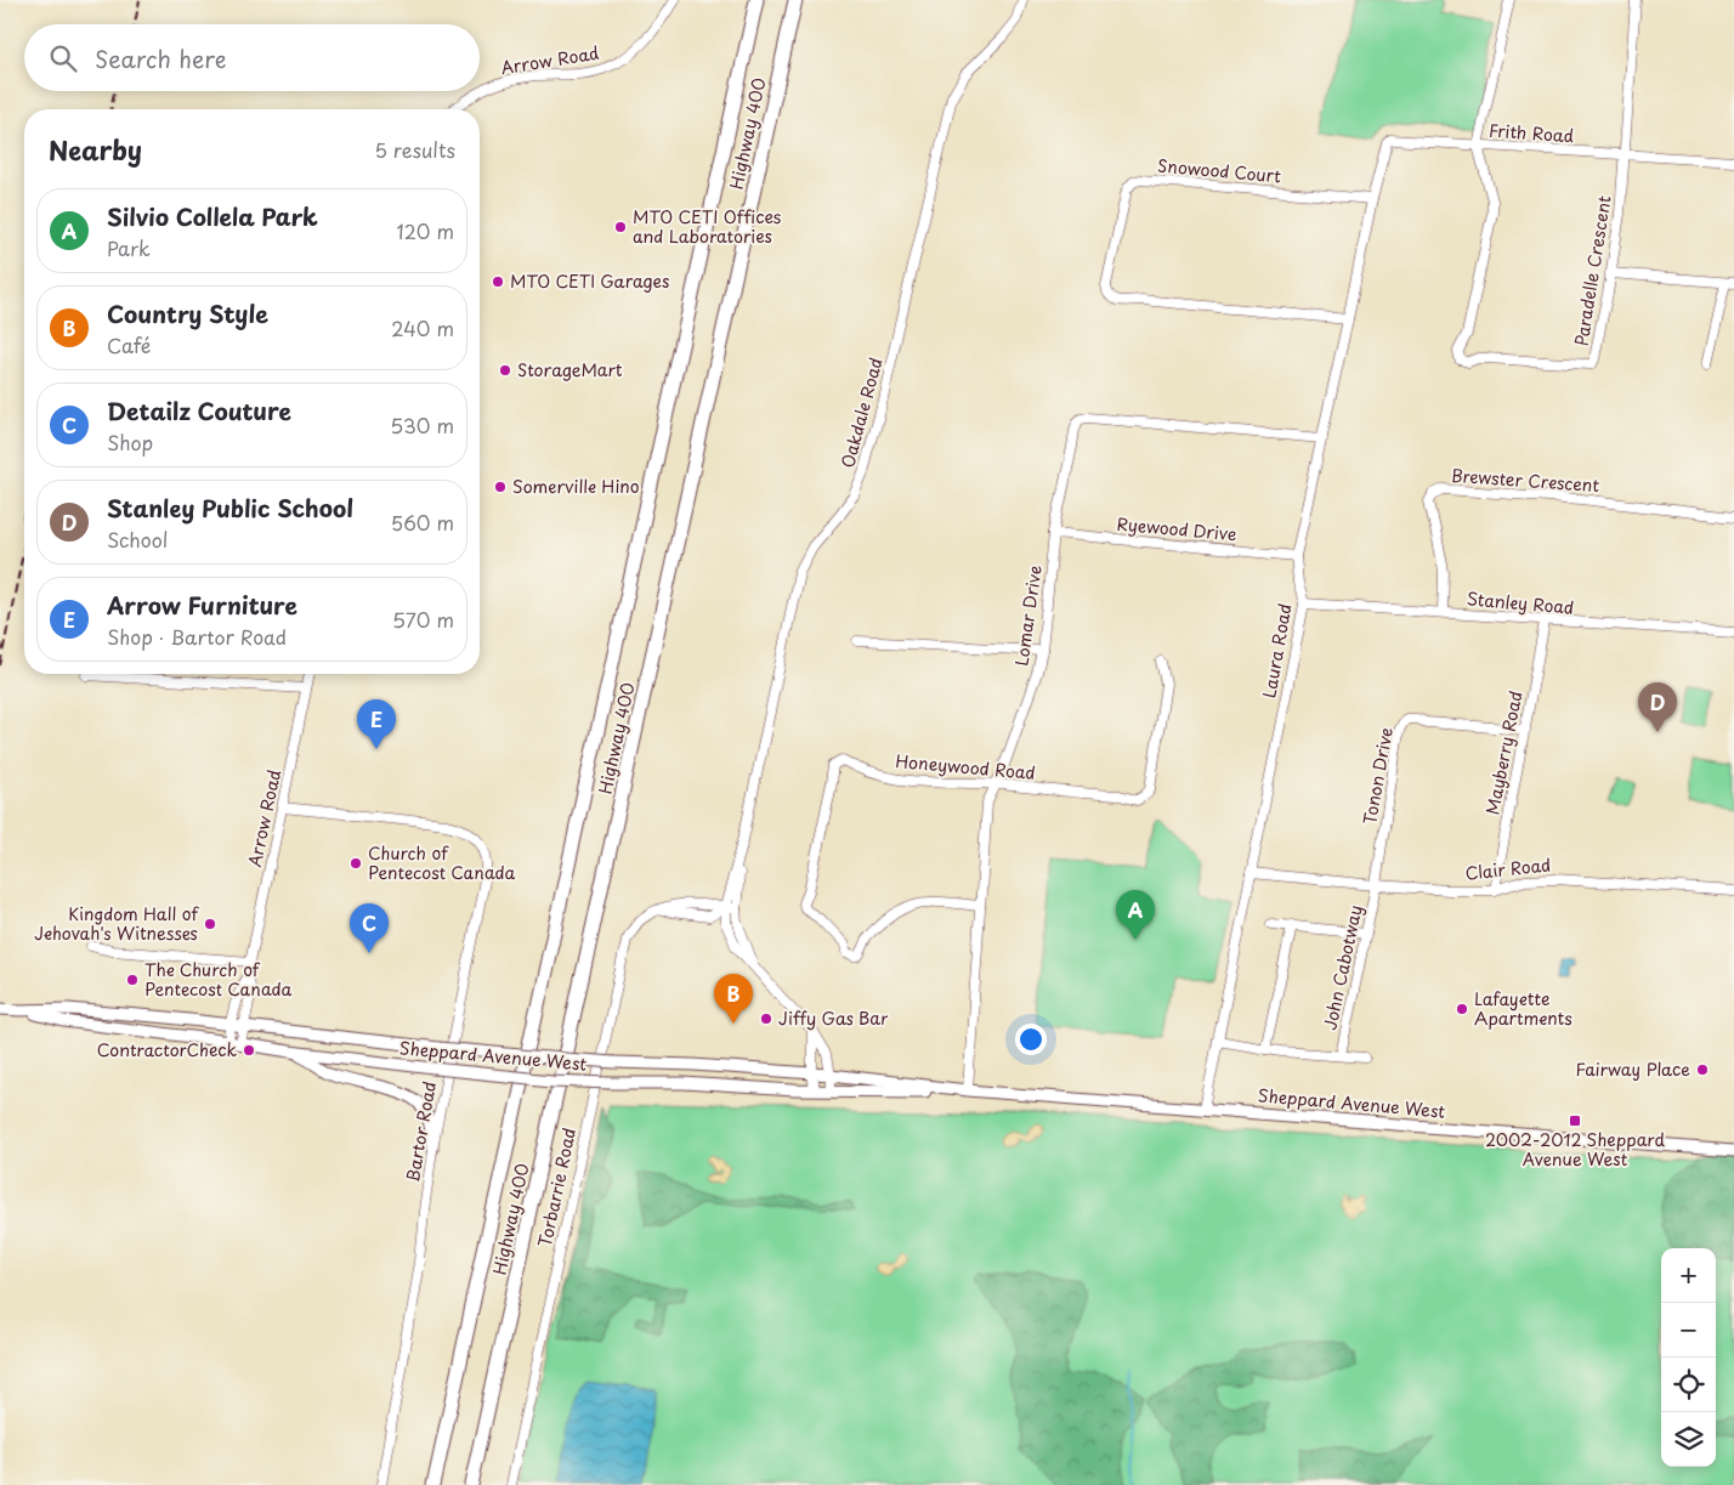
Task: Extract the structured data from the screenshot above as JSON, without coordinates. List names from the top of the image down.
{
  "streets": {
    "highway": ["Highway 400"],
    "main road": ["Sheppard Avenue West"],
    "street": [
      "Arrow Road",
      "Frith Road",
      "Snowood Court",
      "Paradelle Crescent",
      "Oakdale Road",
      "Brewster Crescent",
      "Ryewood Drive",
      "Stanley Road",
      "Lomar Drive",
      "Laura Road",
      "Mayberry Road",
      "Honeywood Road",
      "Tonon Drive",
      "Clair Road",
      "John Cabotway",
      "Bartor Road",
      "Torbarrie Road"
    ]
  },
  "crossings": [
    ["Arrow Road", "Sheppard Avenue West"],
    ["Arrow Road", "Bartor Road"],
    ["Frith Road", "Snowood Court"],
    ["Frith Road", "Paradelle Crescent"],
    ["Frith Road", "Laura Road"],
    ["Snowood Court", "Laura Road"],
    ["Oakdale Road", "Sheppard Avenue West"],
    ["Oakdale Road", "Torbarrie Road"],
    ["Brewster Crescent", "Stanley Road"],
    ["Ryewood Drive", "Lomar Drive"],
    ["Ryewood Drive", "Laura Road"],
    ["Stanley Road", "Laura Road"],
    ["Stanley Road", "Mayberry Road"],
    ["Lomar Drive", "Laura Road"],
    ["Lomar Drive", "Honeywood Road"],
    ["Lomar Drive", "Sheppard Avenue West"],
    ["Laura Road", "Clair Road"],
    ["Laura Road", "John Cabotway"],
    ["Laura Road", "Sheppard Avenue West"],
    ["Mayberry Road", "Tonon Drive"],
    ["Mayberry Road", "Clair Road"],
    ["Tonon Drive", "Clair Road"],
    ["Tonon Drive", "John Cabotway"],
    ["Clair Road", "John Cabotway"]
  ],
  "places": {
    "other": [
      "MTO CETI Offices and Laboratories",
      "MTO CETI Garages",
      "StorageMart",
      "Somerville Hino",
      "Church of Pentecost Canada",
      "Kingdom Hall of Jehovah's Witnesses",
      "The Church of Pentecost Canada",
      "Lafayette Apartments",
      "Jiffy Gas Bar",
      "ContractorCheck",
      "Fairway Place"
    ],
    "transit": ["2002-2012 Sheppard Avenue West"]
  },
  "page": {
    "search": "Search here",
    "heading": ["Nearby", "5 results"],
    "list": [
      {
        "mark": "A",
        "name": "Silvio Collela Park",
        "note": "Park",
        "value": "120 m"
      },
      {
        "mark": "B",
        "name": "Country Style",
        "note": "Café",
        "value": "240 m"
      },
      {
        "mark": "C",
        "name": "Detailz Couture",
        "note": "Shop",
        "value": "530 m"
      },
      {
        "mark": "D",
        "name": "Stanley Public School",
        "note": "School",
        "value": "560 m"
      },
      {
        "mark": "E",
        "name": "Arrow Furniture",
        "note": "Shop · Bartor Road",
        "value": "570 m"
      }
    ],
    "pins": [
      "D",
      "E",
      "A",
      "C",
      "B"
    ],
    "map_buttons": ["+", "−"]
  }
}
